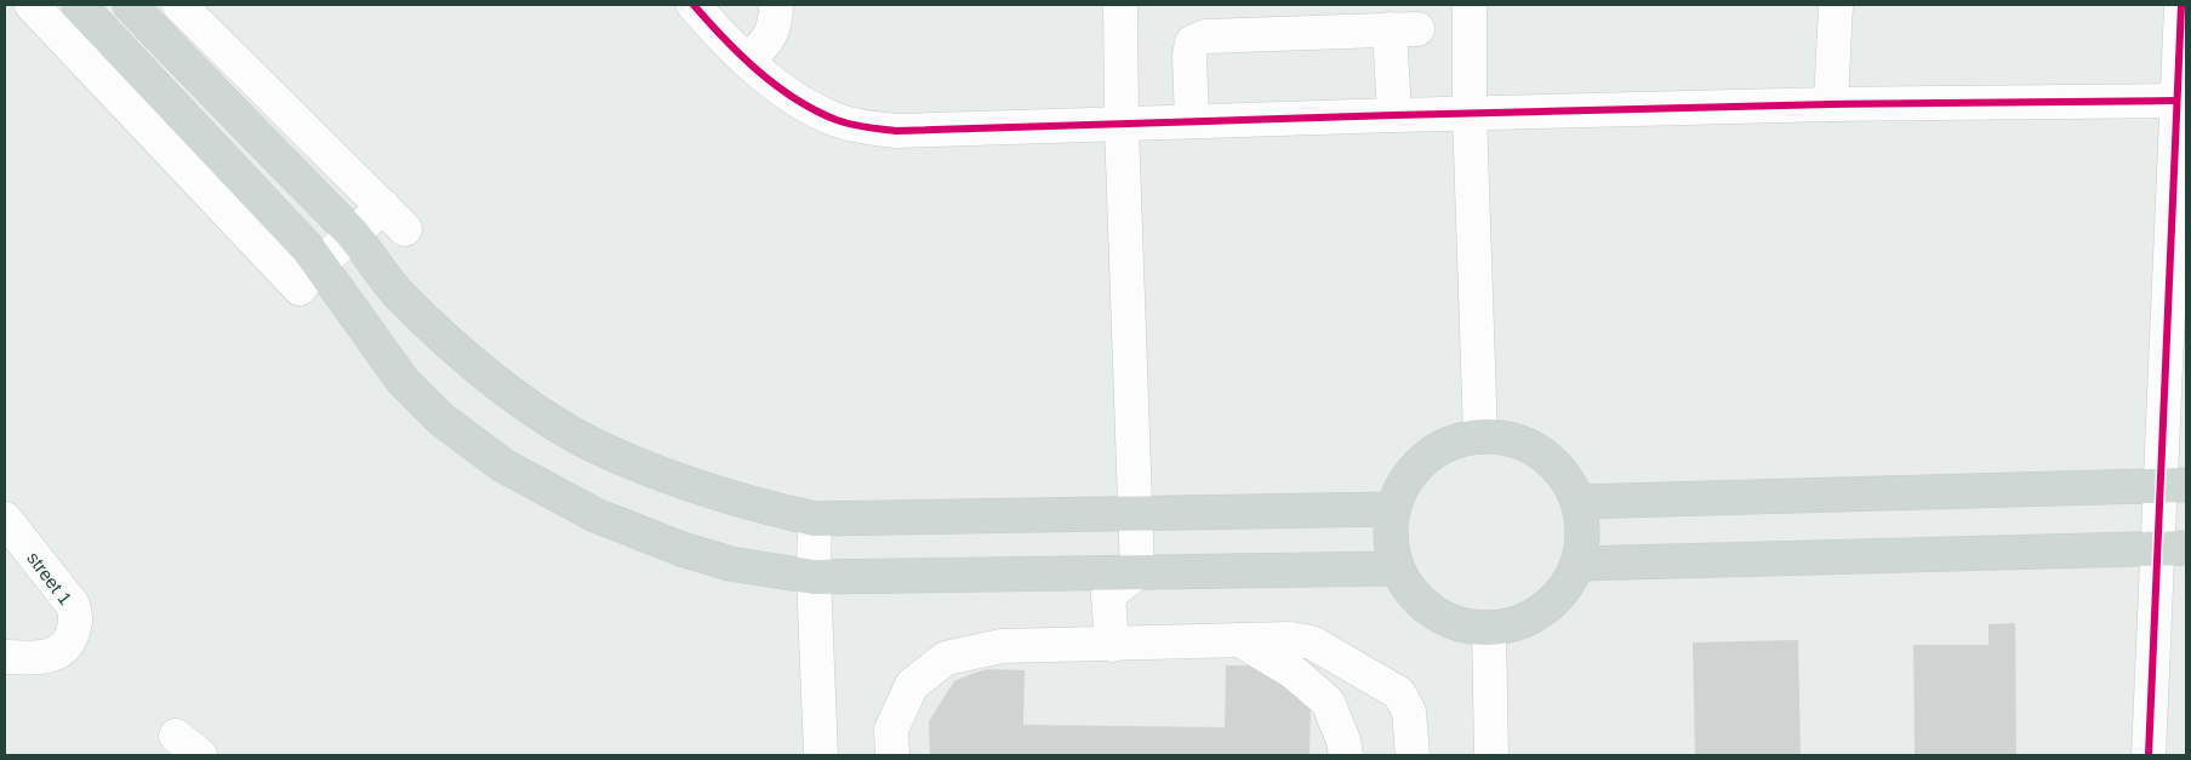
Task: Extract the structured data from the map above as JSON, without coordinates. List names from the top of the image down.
{
  "streets": {
    "street": ["street 1"]
  }
}
